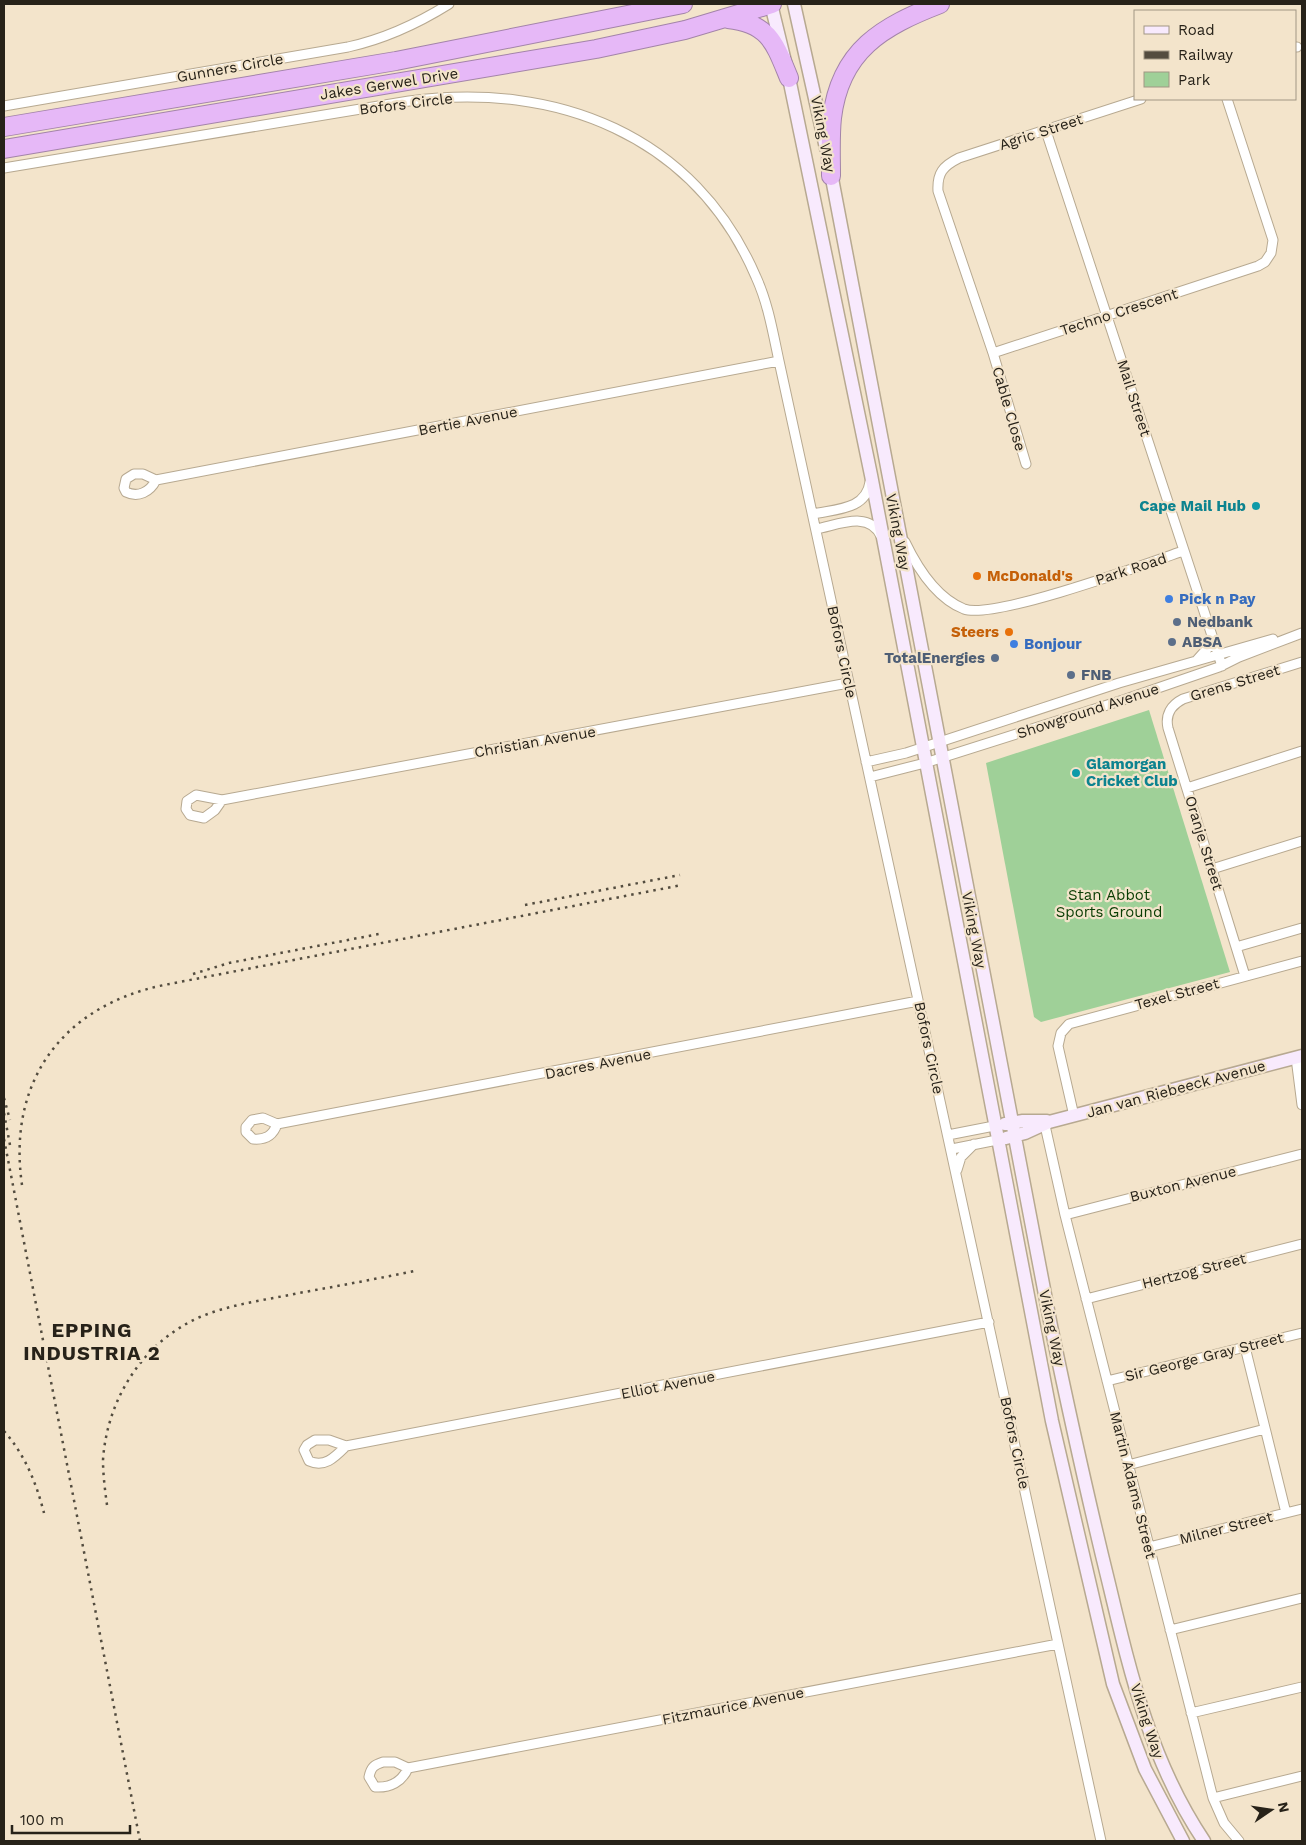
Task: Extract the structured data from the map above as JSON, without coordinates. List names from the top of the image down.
{
  "streets": {
    "highway": ["Jakes Gerwel Drive"],
    "main road": ["Viking Way", "Jan van Riebeeck Avenue"],
    "street": [
      "Gunners Circle",
      "Bofors Circle",
      "Agric Street",
      "Techno Crescent",
      "Mail Street",
      "Cable Close",
      "Bertie Avenue",
      "Park Road",
      "Grens Street",
      "Showground Avenue",
      "Christian Avenue",
      "Oranje Street",
      "Texel Street",
      "Dacres Avenue",
      "Buxton Avenue",
      "Hertzog Street",
      "Sir George Gray Street",
      "Elliot Avenue",
      "Martin Adams Street",
      "Milner Street",
      "Fitzmaurice Avenue"
    ]
  },
  "crossings": [
    ["Jakes Gerwel Drive", "Viking Way"],
    ["Bofors Circle", "Bertie Avenue"],
    ["Bofors Circle", "Showground Avenue"],
    ["Bofors Circle", "Christian Avenue"],
    ["Bofors Circle", "Dacres Avenue"],
    ["Bofors Circle", "Jan van Riebeeck Avenue"],
    ["Bofors Circle", "Elliot Avenue"],
    ["Bofors Circle", "Fitzmaurice Avenue"],
    ["Agric Street", "Techno Crescent"],
    ["Agric Street", "Mail Street"],
    ["Agric Street", "Cable Close"],
    ["Viking Way", "Park Road"],
    ["Viking Way", "Showground Avenue"],
    ["Viking Way", "Jan van Riebeeck Avenue"],
    ["Techno Crescent", "Mail Street"],
    ["Techno Crescent", "Cable Close"],
    ["Mail Street", "Park Road"],
    ["Mail Street", "Showground Avenue"],
    ["Grens Street", "Oranje Street"],
    ["Oranje Street", "Texel Street"],
    ["Texel Street", "Jan van Riebeeck Avenue"],
    ["Jan van Riebeeck Avenue", "Martin Adams Street"],
    ["Buxton Avenue", "Martin Adams Street"],
    ["Hertzog Street", "Martin Adams Street"],
    ["Sir George Gray Street", "Martin Adams Street"],
    ["Martin Adams Street", "Milner Street"]
  ],
  "districts": ["EPPING INDUSTRIA 2"],
  "parks": ["Stan Abbot Sports Ground"],
  "places": [
    "Cape Mail Hub",
    "McDonald's",
    "Pick n Pay",
    "Nedbank",
    "Steers",
    "ABSA",
    "Bonjour",
    "TotalEnergies",
    "FNB",
    "Glamorgan Cricket Club"
  ],
  "legend": ["Road", "Railway", "Park"],
  "scale_bar": "100 m",
  "north": "right"
}
